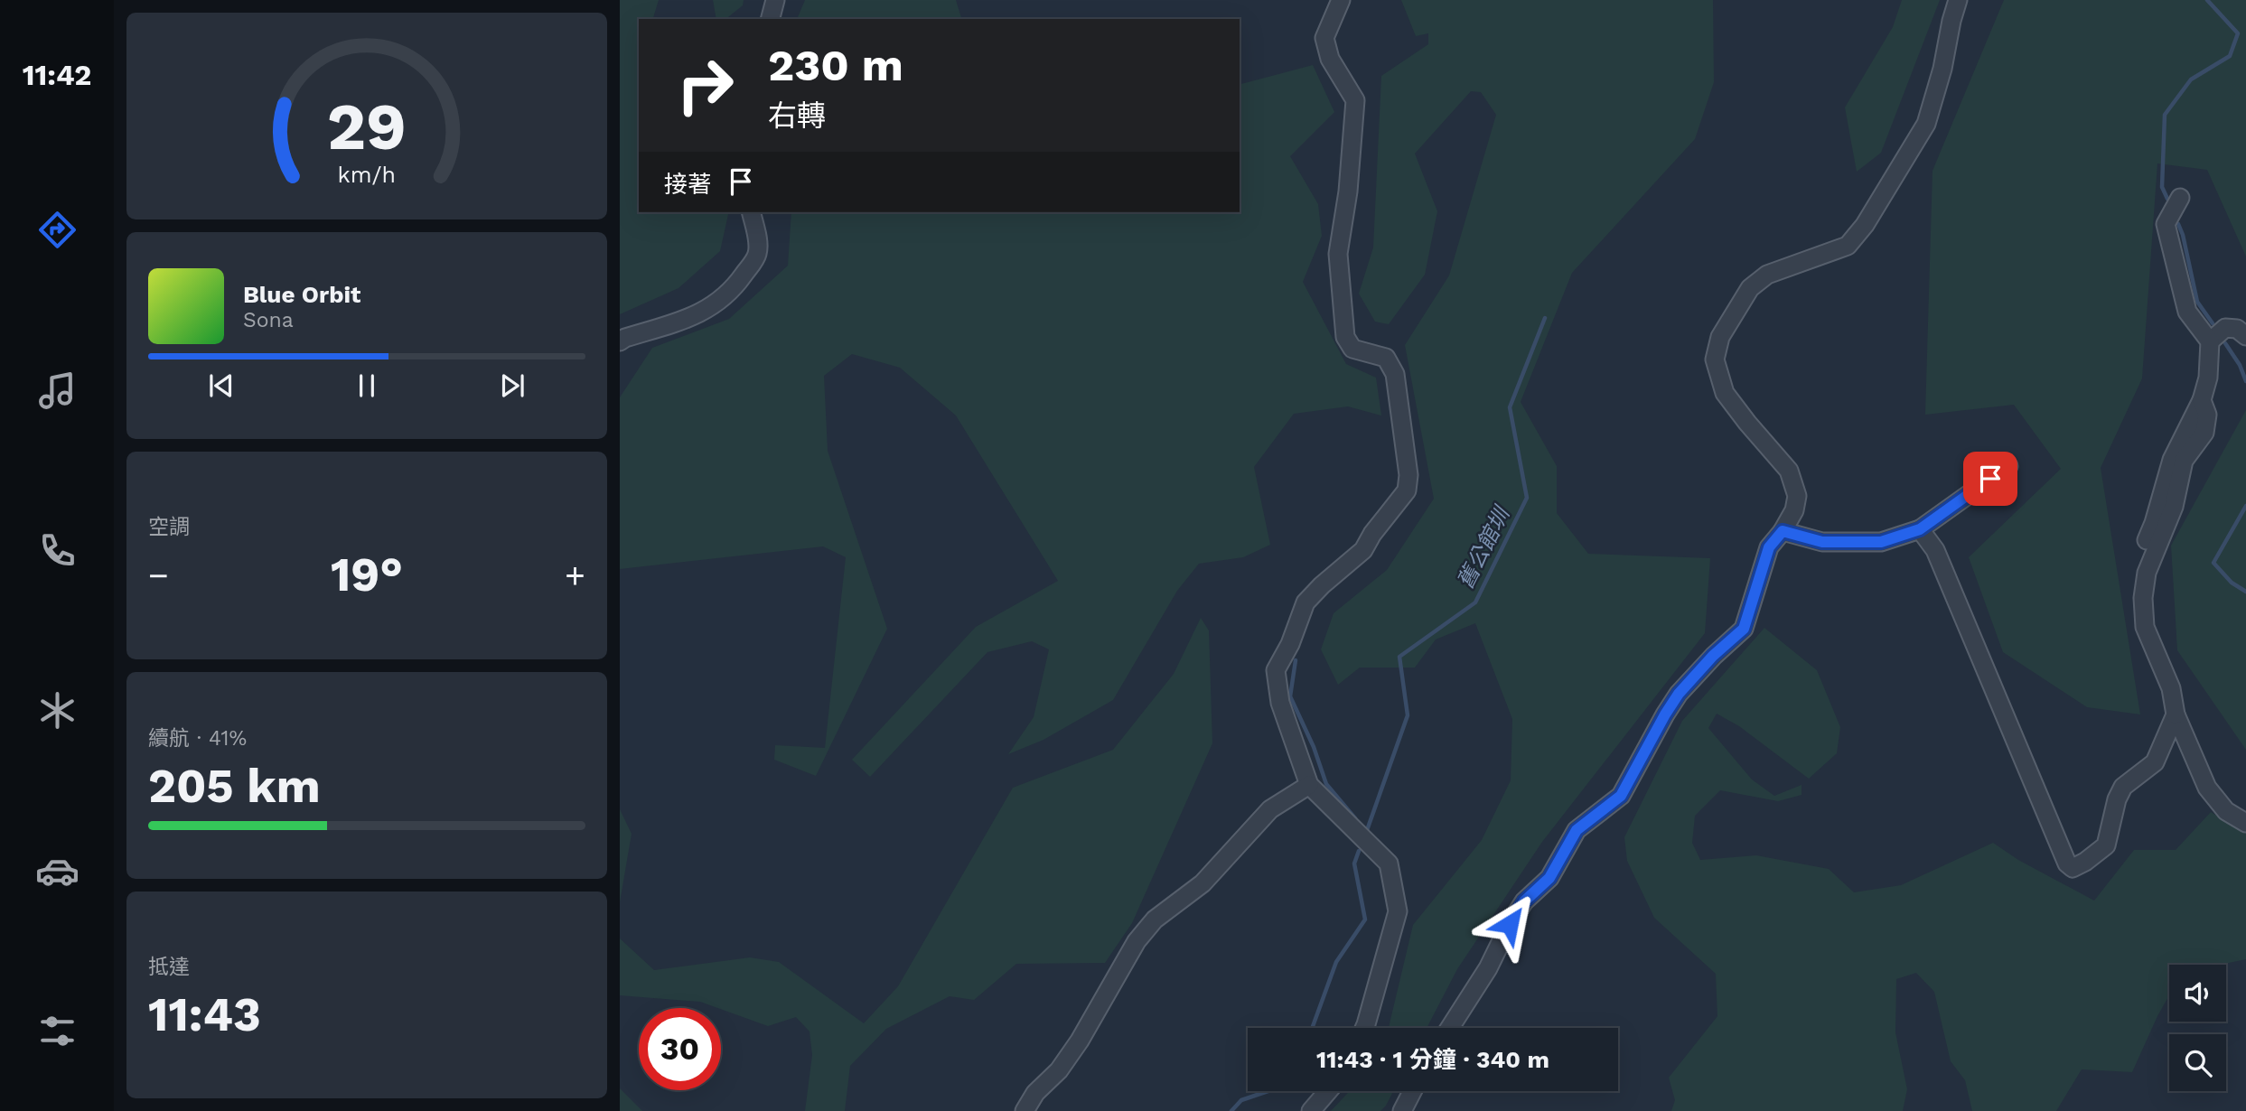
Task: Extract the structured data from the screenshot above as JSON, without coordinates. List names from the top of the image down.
{
  "water": ["舊公館圳"],
  "page": {
    "tabs": "11:42",
    "turn": ["230 m", "右轉"],
    "then": "接著",
    "song": ["Blue Orbit", "Sona"],
    "tile": [
      "空調",
      ["續航 · 41%", "205 km"],
      ["抵達", "11:43"]
    ],
    "heat": ["−", "19°", "+"],
    "limit": "30",
    "trip": "11:43 · 1 分鐘 · 340 m",
    "gauge": ["29", "km/h"]
  }
}
